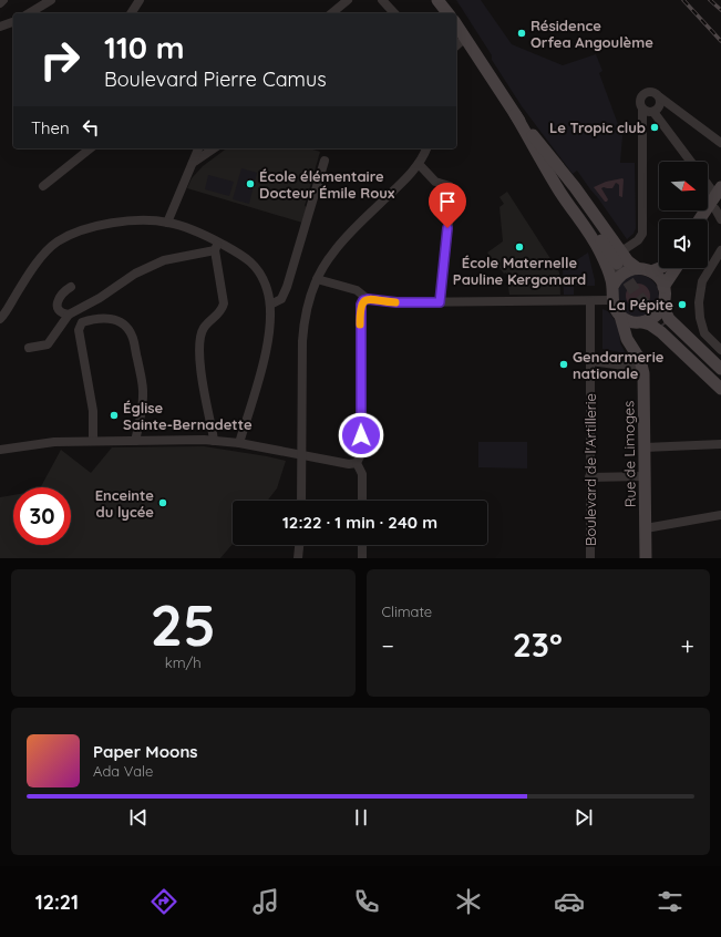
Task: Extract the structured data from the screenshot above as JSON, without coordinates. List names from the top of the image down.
{
  "streets": {
    "main road": ["Rue de Limoges"],
    "street": ["Boulevard de l'Artillerie"]
  },
  "places": [
    "Résidence Orfea Angoulème",
    "Le Tropic club",
    "École élémentaire Docteur Émile Roux",
    "École Maternelle Pauline Kergomard",
    "La Pépite",
    "Gendarmerie nationale",
    "Église Sainte-Bernadette",
    "Enceinte du lycée"
  ],
  "north": "right",
  "page": {
    "turn": ["110 m", "Boulevard Pierre Camus"],
    "then": "Then",
    "limit": "30",
    "trip": "12:22 · 1 min · 240 m",
    "tile": [
      ["25", "km/h"],
      "Climate"
    ],
    "heat": ["−", "23°", "+"],
    "song": ["Paper Moons", "Ada Vale"],
    "tabs": "12:21"
  }
}
